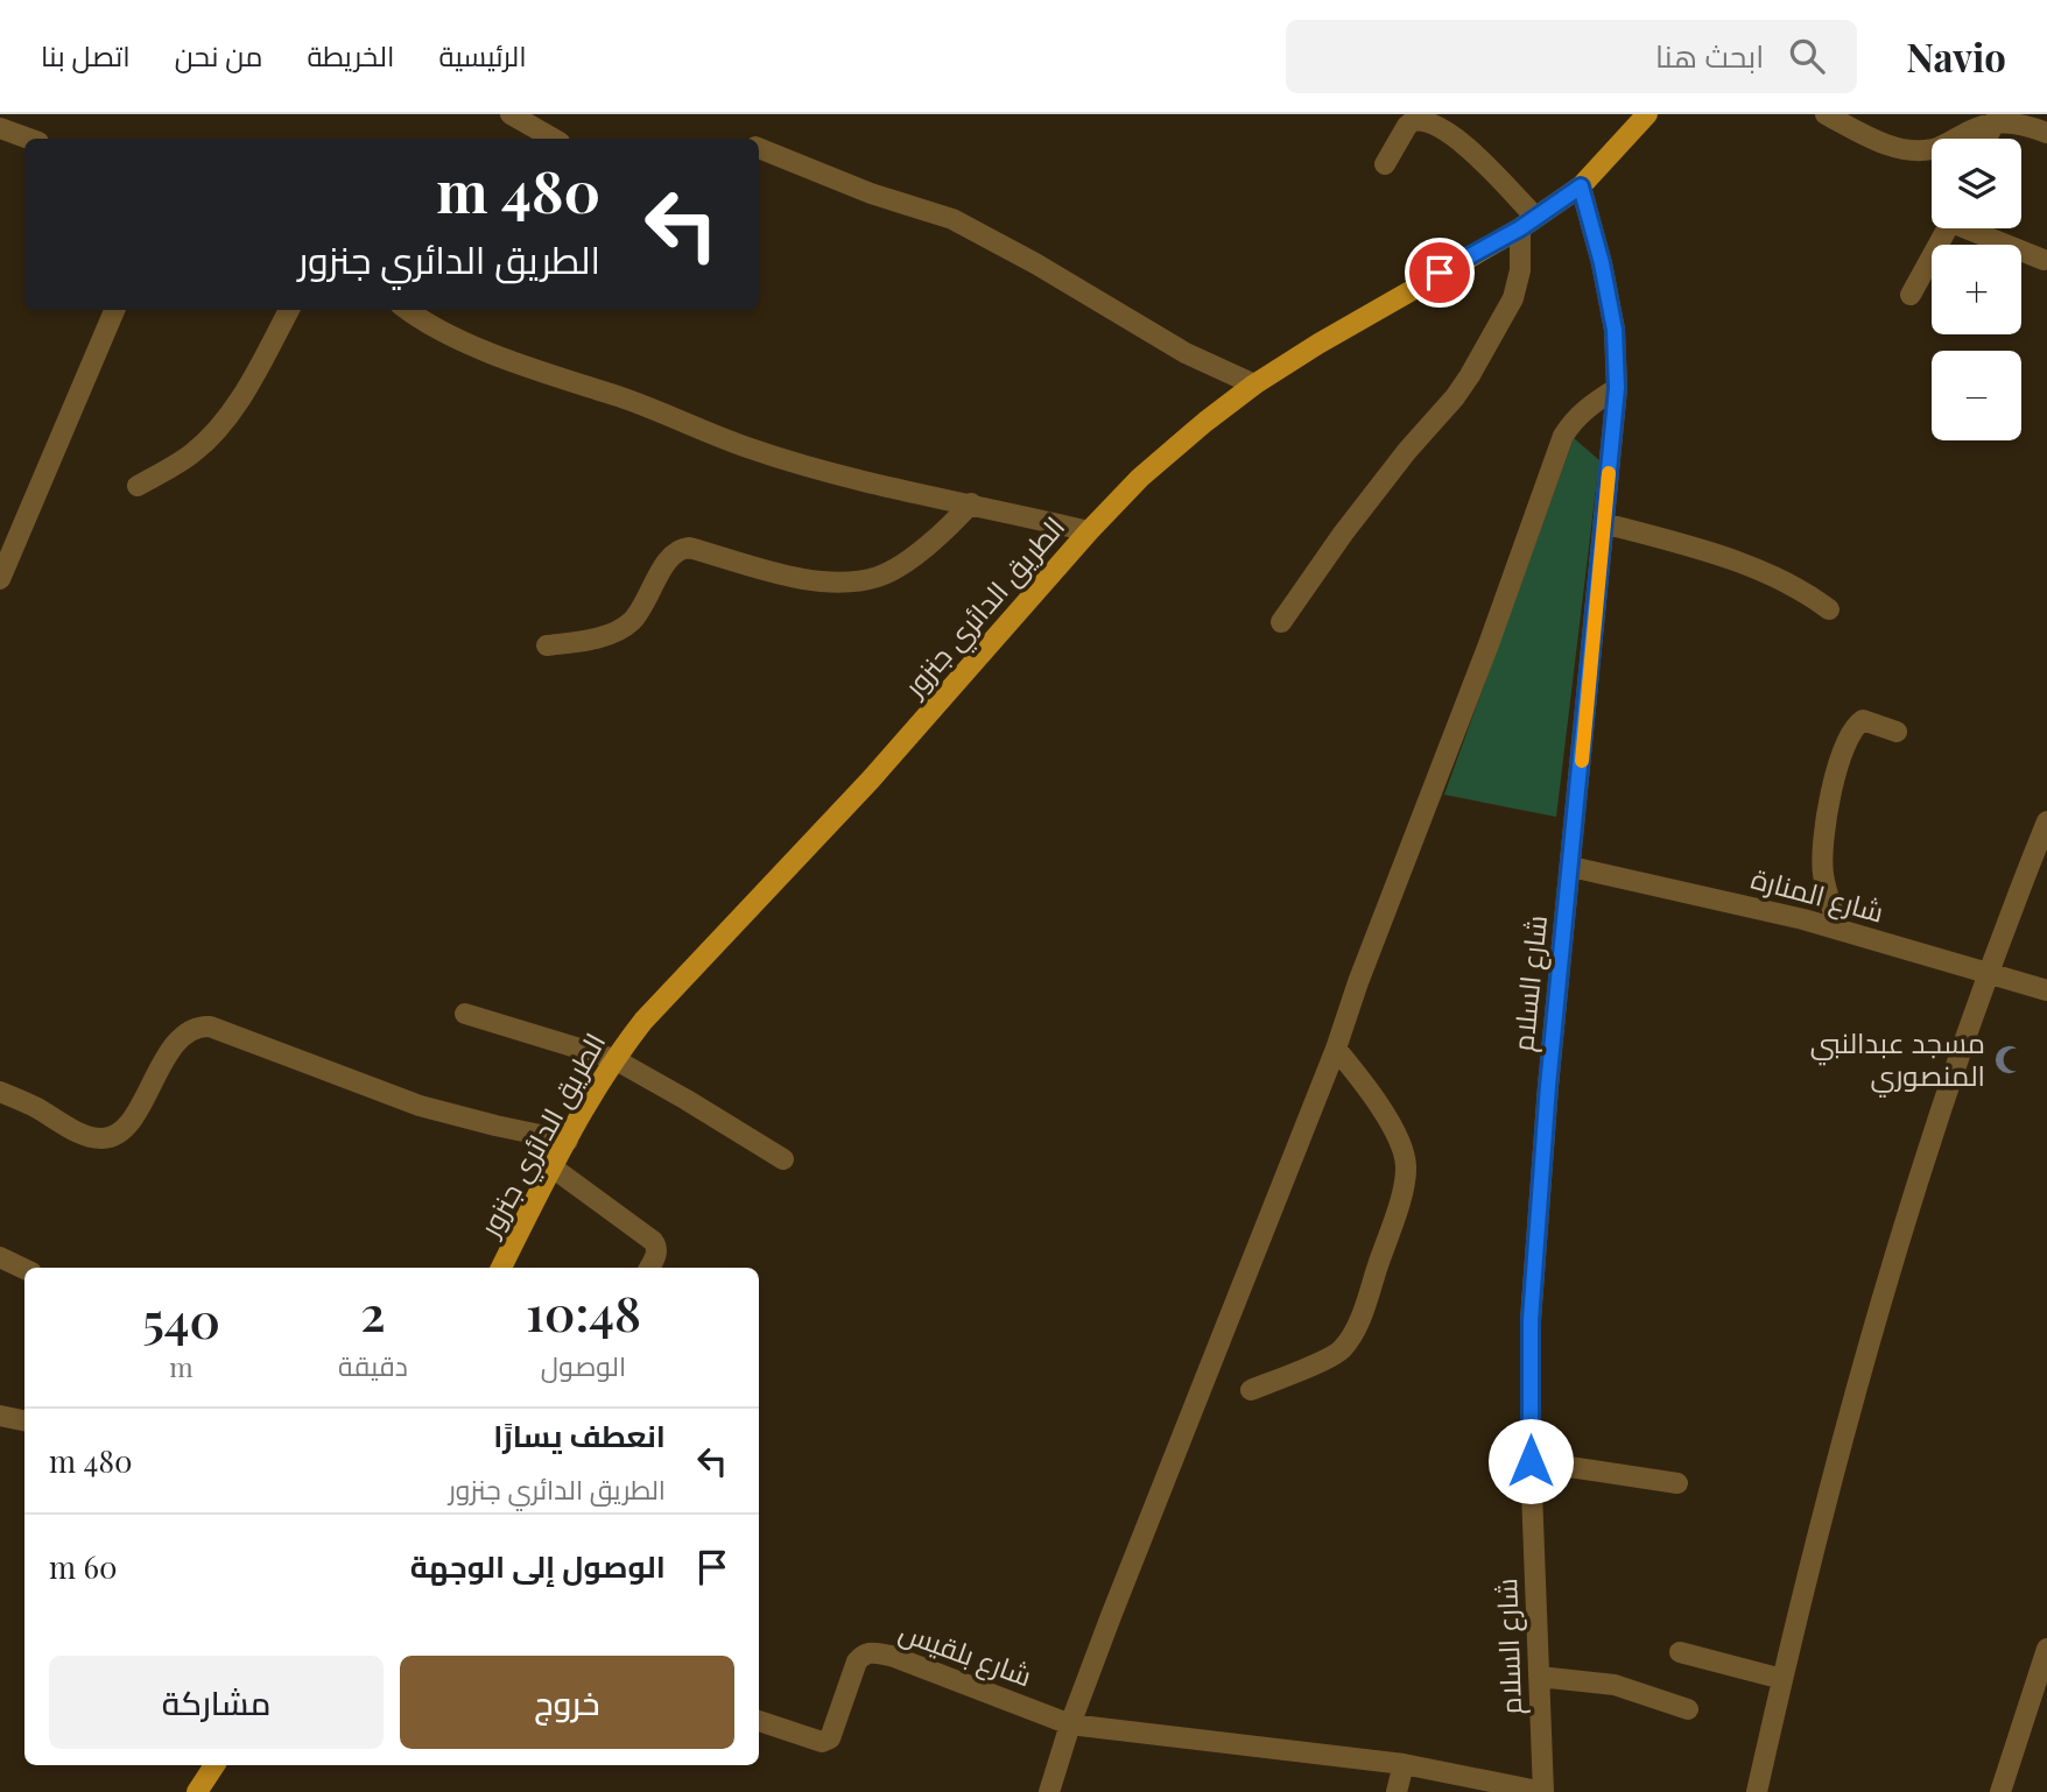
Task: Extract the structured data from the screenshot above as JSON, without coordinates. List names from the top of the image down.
{
  "streets": {
    "main road": ["الطريق الدائري جنزور"],
    "street": ["شارع المنارة", "شارع السلام", "شارع بلقيس"]
  },
  "crossings": [
    ["الطريق الدائري جنزور", "شارع السلام"],
    ["شارع المنارة", "شارع السلام"]
  ],
  "places": {
    "mosque": ["مسجد عبدالنبي المنصوري"]
  },
  "page": {
    "header": "Navio",
    "search": "ابحث هنا",
    "nav": [
      "الرئيسية",
      "الخريطة",
      "من نحن",
      "اتصل بنا"
    ],
    "map_buttons": ["+", "−"],
    "turn": ["480 m", "الطريق الدائري جنزور"],
    "eta": [
      "10:48",
      "الوصول",
      "2",
      "دقيقة",
      "540",
      "m"
    ],
    "list": [
      {
        "name": "انعطف يسارًا",
        "note": "الطريق الدائري جنزور",
        "value": "480 m"
      },
      {
        "name": "الوصول إلى الوجهة",
        "value": "60 m"
      }
    ],
    "buttons": ["خروج", "مشاركة"]
  }
}
